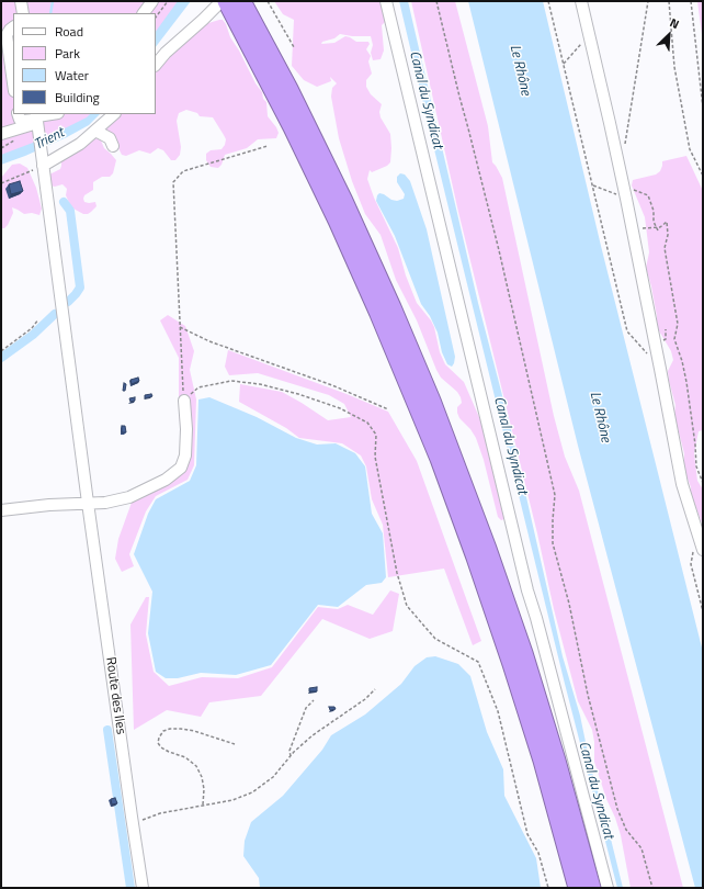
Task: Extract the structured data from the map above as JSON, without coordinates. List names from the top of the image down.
{
  "streets": {
    "street": ["Route des Iles"]
  },
  "water": ["Le Rhône", "Canal du Syndicat", "Trient"],
  "legend": [
    "Road",
    "Park",
    "Water",
    "Building"
  ],
  "north": "top right"
}
